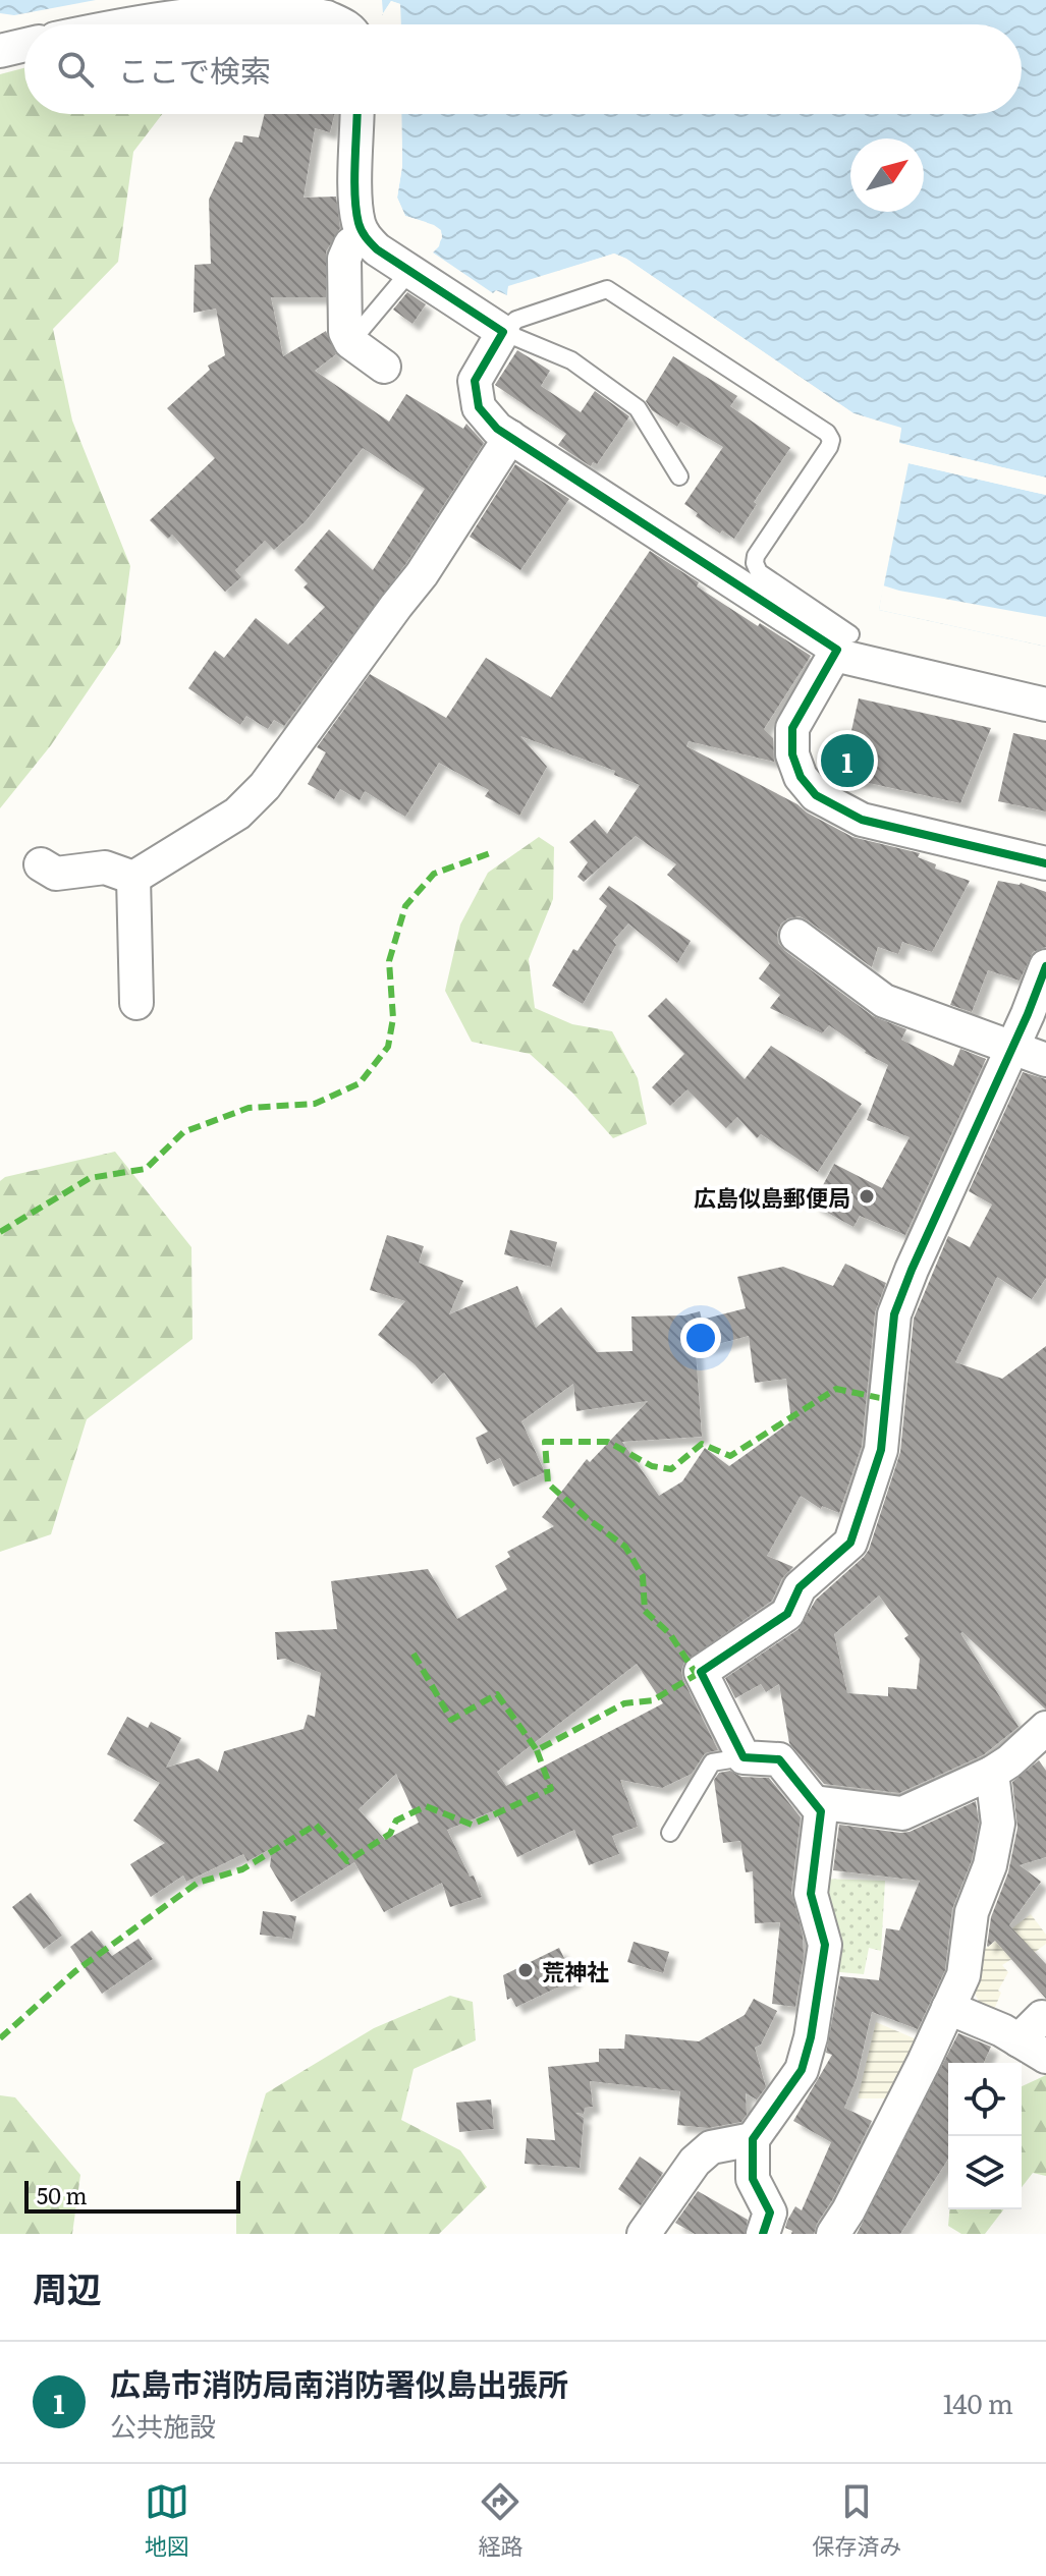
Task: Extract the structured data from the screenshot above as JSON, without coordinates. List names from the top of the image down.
{
  "places": ["広島似島郵便局", "荒神社"],
  "scale_bar": "50 m",
  "north": "top right",
  "page": {
    "search": "ここで検索",
    "pins": "1",
    "scale": "50 m",
    "heading": "周辺",
    "list": [
      {
        "mark": "1",
        "name": "広島市消防局南消防署似島出張所",
        "note": "公共施設",
        "value": "140 m"
      }
    ],
    "nav": ["地図", "経路", "保存済み"]
  }
}
